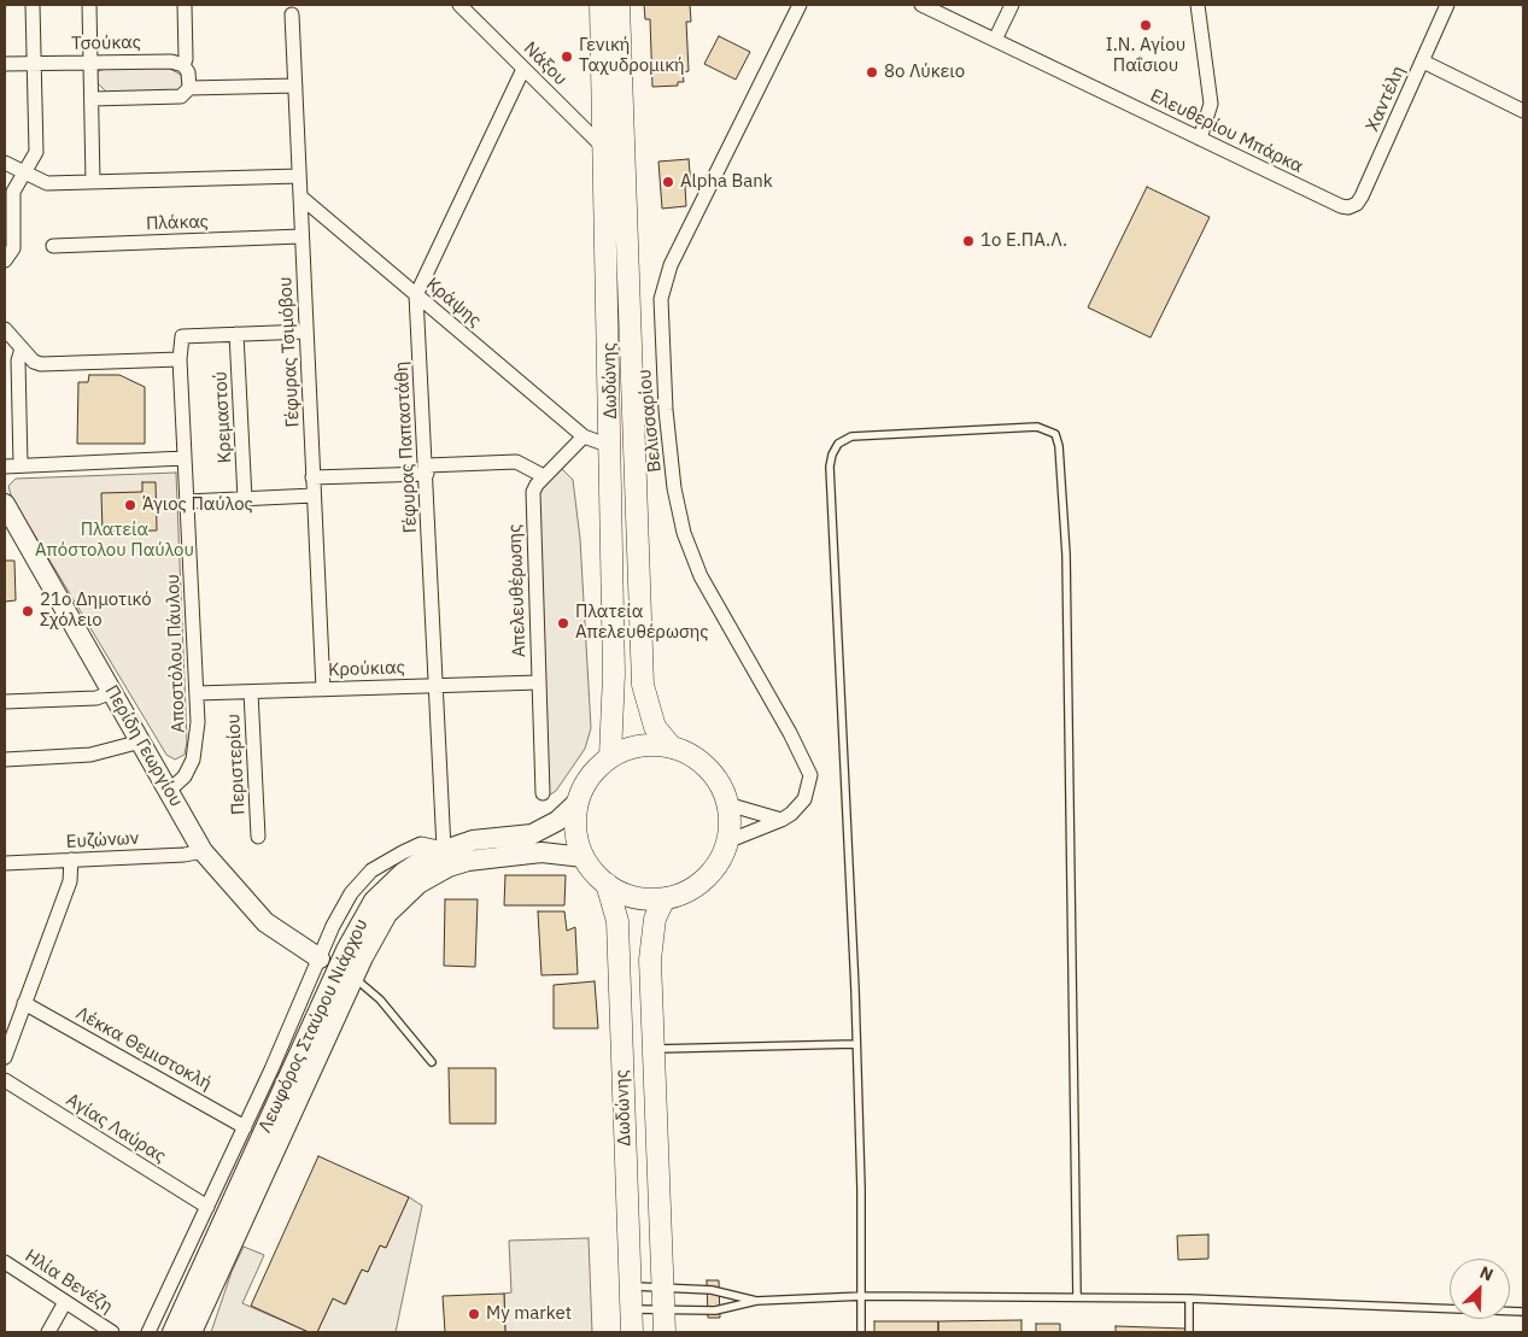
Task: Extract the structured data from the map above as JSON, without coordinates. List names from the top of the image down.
{
  "streets": {
    "main road": ["Δωδώνης", "Περίδη Γεωργίου", "Λεωφόρος Σταύρου Νιάρχου"],
    "street": [
      "Τσούκας",
      "Νάξου",
      "Χαντέλη",
      "Ελευθερίου Μπάρκα",
      "Πλάκας",
      "Κράψης",
      "Γέφυρας Τσιμόβου",
      "Κρεμαστού",
      "Βελισσαρίου",
      "Γέφυρας Παπαστάθη",
      "Απελευθέρωσης",
      "Αποστόλου Πάυλου",
      "Κρούκιας",
      "Περιστερίου",
      "Ευζώνων",
      "Λέκκα Θεμιστοκλή",
      "Αγίας Λαύρας",
      "Ηλία Βενέζη"
    ]
  },
  "crossings": [
    ["Νάξου", "Δωδώνης"],
    ["Νάξου", "Γέφυρας Παπαστάθη"],
    ["Χαντέλη", "Ελευθερίου Μπάρκα"],
    ["Πλάκας", "Γέφυρας Τσιμόβου"],
    ["Κράψης", "Γέφυρας Τσιμόβου"],
    ["Κράψης", "Γέφυρας Παπαστάθη"],
    ["Κράψης", "Απελευθέρωσης"],
    ["Γέφυρας Τσιμόβου", "Κρούκιας"],
    ["Δωδώνης", "Βελισσαρίου"],
    ["Δωδώνης", "Λεωφόρος Σταύρου Νιάρχου"],
    ["Βελισσαρίου", "Λεωφόρος Σταύρου Νιάρχου"],
    ["Γέφυρας Παπαστάθη", "Κρούκιας"],
    ["Γέφυρας Παπαστάθη", "Λεωφόρος Σταύρου Νιάρχου"],
    ["Απελευθέρωσης", "Κρούκιας"],
    ["Αποστόλου Πάυλου", "Κρούκιας"],
    ["Αποστόλου Πάυλου", "Περίδη Γεωργίου"],
    ["Κρούκιας", "Περιστερίου"],
    ["Περίδη Γεωργίου", "Ευζώνων"]
  ],
  "parks": ["Πλατεία Απόστολου Παύλου"],
  "places": [
    "Ι.Ν. Αγίου Παΐσιου",
    "Γενική Ταχυδρομική",
    "8ο Λύκειο",
    "Alpha Bank",
    "1ο Ε.ΠΑ.Λ.",
    "Άγιος Παύλος",
    "21ο Δημοτικό Σχόλειο",
    "Πλατεία Απελευθέρωσης",
    "My market"
  ],
  "north": "top right"
}
